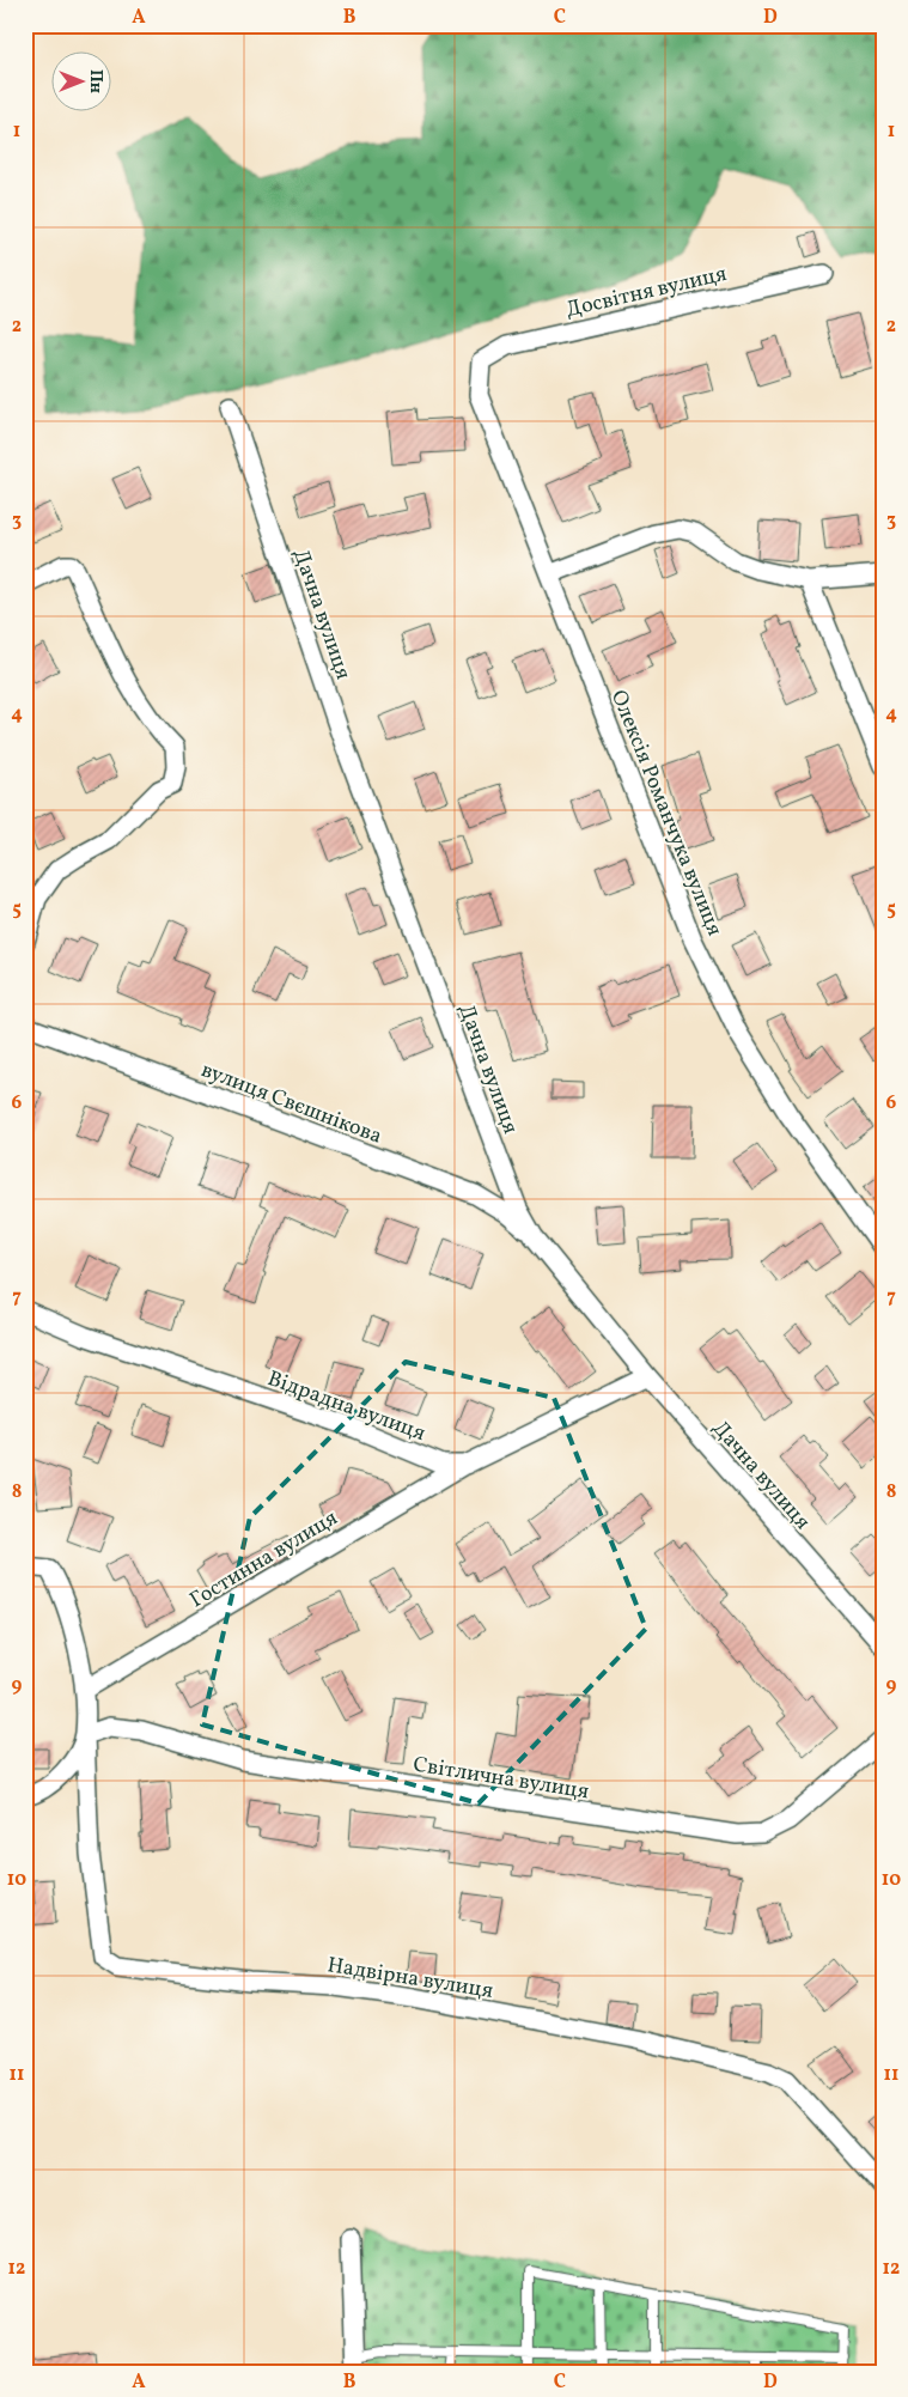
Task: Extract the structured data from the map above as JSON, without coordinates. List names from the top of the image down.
{
  "streets": {
    "street": [
      "Досвітня вулиця",
      "Дачна вулиця",
      "Олексія Романчука вулиця",
      "вулиця Свєшнікова",
      "Відрадна вулиця",
      "Гостинна вулиця",
      "Світлична вулиця",
      "Надвірна вулиця"
    ]
  },
  "crossings": [
    ["Досвітня вулиця", "Олексія Романчука вулиця"],
    ["Дачна вулиця", "вулиця Свєшнікова"],
    ["Відрадна вулиця", "Гостинна вулиця"],
    ["Світлична вулиця", "Надвірна вулиця"]
  ],
  "north": "right",
  "grid": {
    "columns": [
      "A",
      "B",
      "C",
      "D"
    ],
    "rows": [
      "1",
      "2",
      "3",
      "4",
      "5",
      "6",
      "7",
      "8",
      "9",
      "10",
      "11",
      "12"
    ]
  }
}
